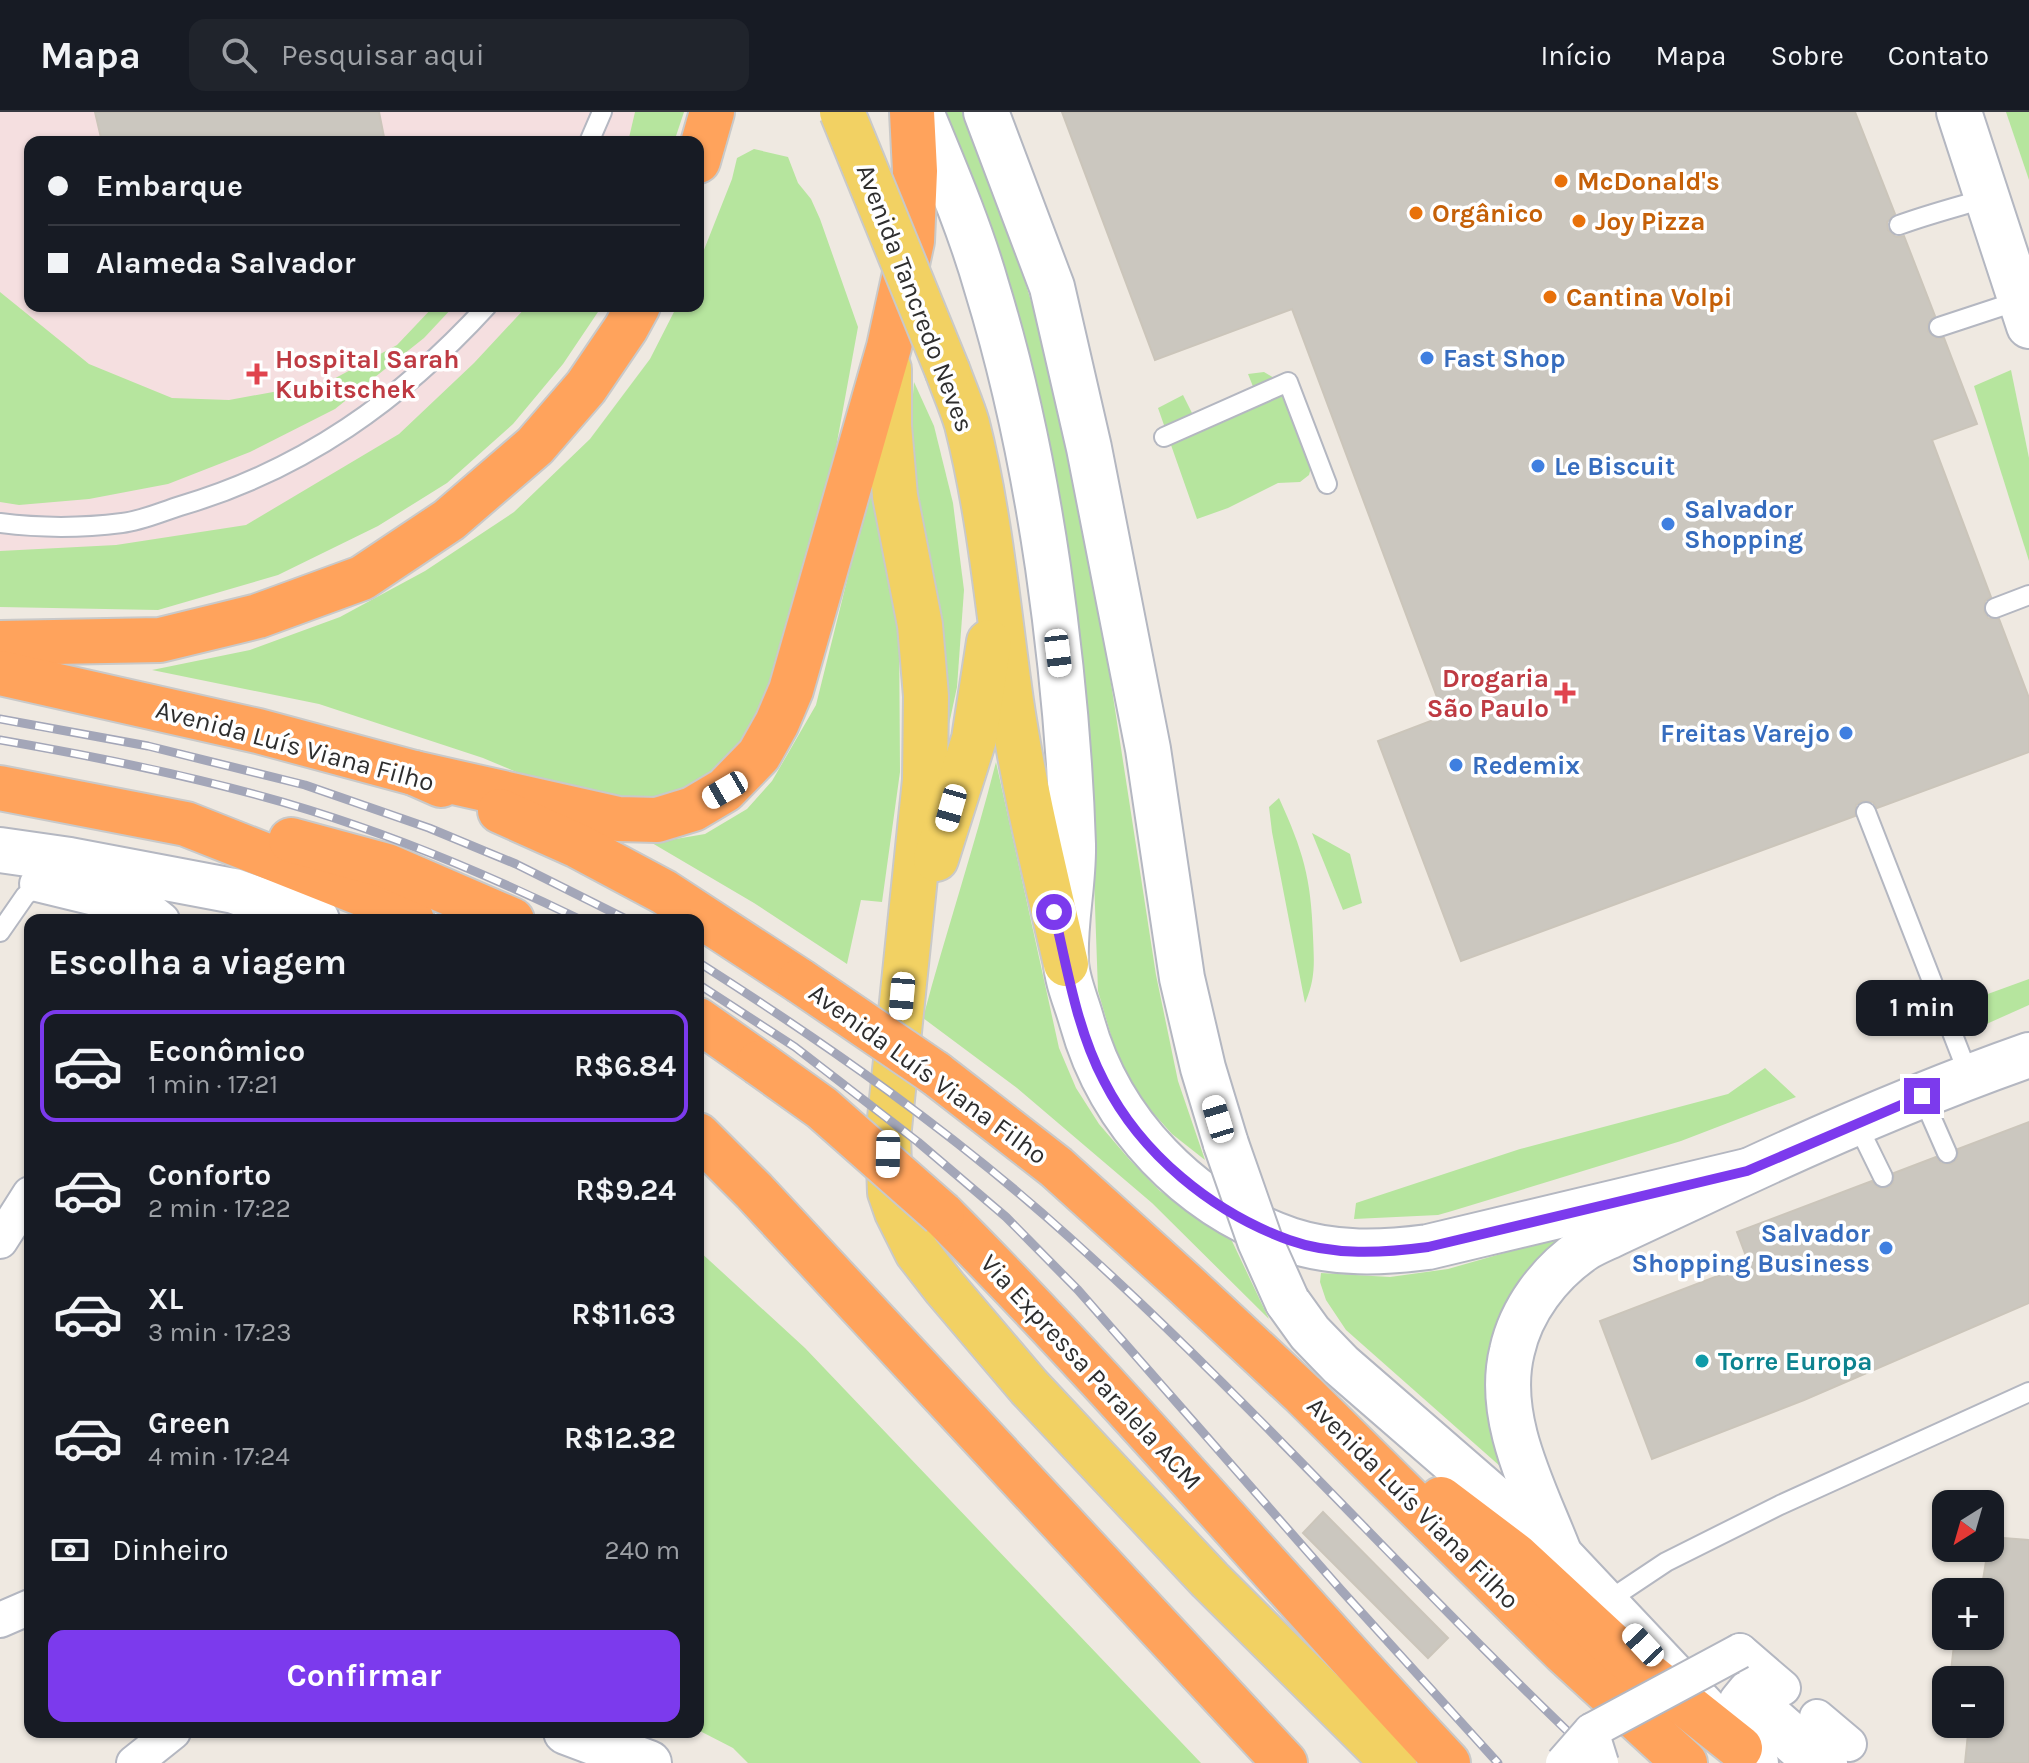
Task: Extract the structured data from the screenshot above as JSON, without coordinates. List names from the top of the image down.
{
  "streets": {
    "highway": ["Avenida Luís Viana Filho", "Via Expressa Paralela ACM"],
    "main road": ["Avenida Tancredo Neves"]
  },
  "places": {
    "other": [
      "McDonald's",
      "Orgânico",
      "Joy Pizza",
      "Cantina Volpi",
      "Fast Shop",
      "Le Biscuit",
      "Salvador Shopping",
      "Freitas Varejo",
      "Redemix",
      "Salvador Shopping Business",
      "Torre Europa"
    ],
    "health": ["Hospital Sarah Kubitschek", "Drogaria São Paulo"]
  },
  "north": "bottom left",
  "page": {
    "header": "Mapa",
    "search": "Pesquisar aqui",
    "nav": [
      "Início",
      "Mapa",
      "Sobre",
      "Contato"
    ],
    "banner": ["Embarque", "Alameda Salvador"],
    "heading": "Escolha a viagem",
    "bubble": "1 min",
    "list": [
      {
        "name": "Econômico",
        "note": "1 min · 17:21",
        "value": "R$6.84"
      },
      {
        "name": "Conforto",
        "note": "2 min · 17:22",
        "value": "R$9.24"
      },
      {
        "name": "XL",
        "note": "3 min · 17:23",
        "value": "R$11.63"
      },
      {
        "name": "Green",
        "note": "4 min · 17:24",
        "value": "R$12.32"
      }
    ],
    "map_buttons": ["+", "−"],
    "pay": ["Dinheiro", "240 m"],
    "buttons": "Confirmar"
  }
}
